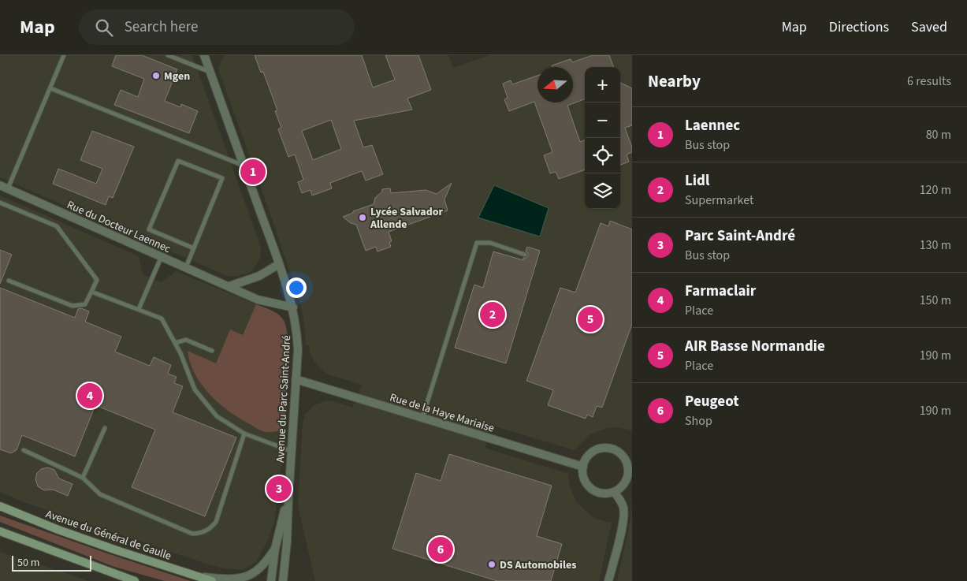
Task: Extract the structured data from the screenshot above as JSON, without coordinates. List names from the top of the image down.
{
  "streets": {
    "main road": ["Avenue du Général de Gaulle"],
    "street": ["Rue du Docteur Laennec", "Avenue du Parc Saint-André", "Rue de la Haye Mariaise"]
  },
  "crossings": [
    ["Rue du Docteur Laennec", "Avenue du Parc Saint-André"],
    ["Avenue du Parc Saint-André", "Rue de la Haye Mariaise"]
  ],
  "places": ["Mgen", "Lycée Salvador Allende", "DS Automobiles"],
  "scale_bar": "50 m",
  "north": "left",
  "page": {
    "header": "Map",
    "search": "Search here",
    "nav": ["Map", "Directions", "Saved"],
    "heading": ["Nearby", "6 results"],
    "map_buttons": ["+", "−"],
    "list": [
      {
        "mark": "1",
        "name": "Laennec",
        "note": "Bus stop",
        "value": "80 m"
      },
      {
        "mark": "2",
        "name": "Lidl",
        "note": "Supermarket",
        "value": "120 m"
      },
      {
        "mark": "3",
        "name": "Parc Saint-André",
        "note": "Bus stop",
        "value": "130 m"
      },
      {
        "mark": "4",
        "name": "Farmaclair",
        "note": "Place",
        "value": "150 m"
      },
      {
        "mark": "5",
        "name": "AIR Basse Normandie",
        "note": "Place",
        "value": "190 m"
      },
      {
        "mark": "6",
        "name": "Peugeot",
        "note": "Shop",
        "value": "190 m"
      }
    ],
    "pins": [
      "1",
      "2",
      "5",
      "4",
      "3",
      "6"
    ],
    "scale": "50 m"
  }
}
